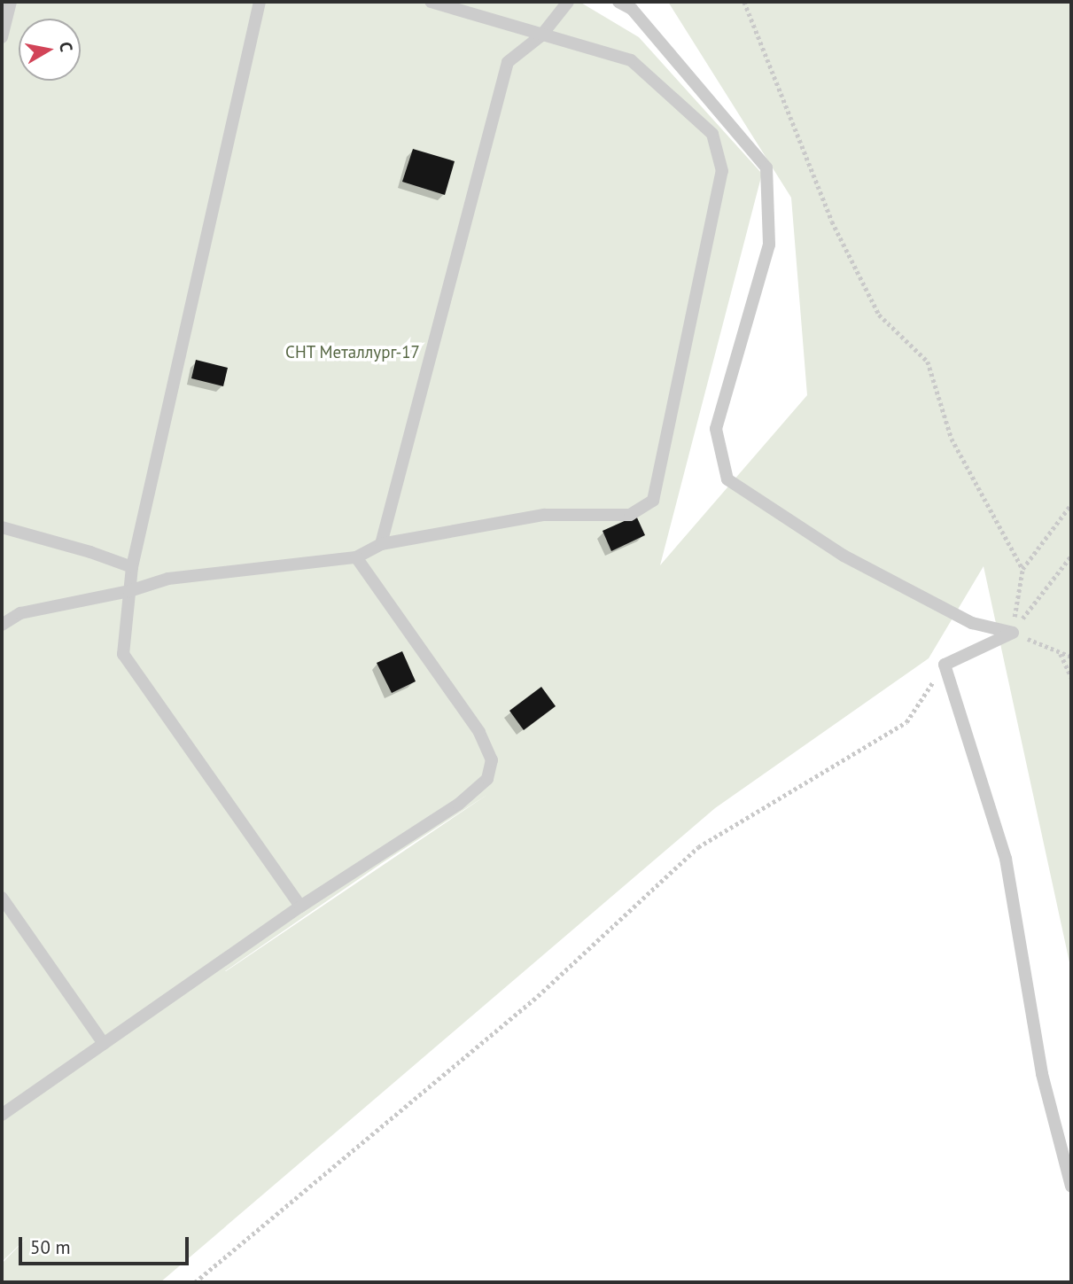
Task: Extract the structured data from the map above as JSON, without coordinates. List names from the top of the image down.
{
  "parks": ["СНТ Металлург-17"],
  "scale_bar": "50 m",
  "north": "right"
}
